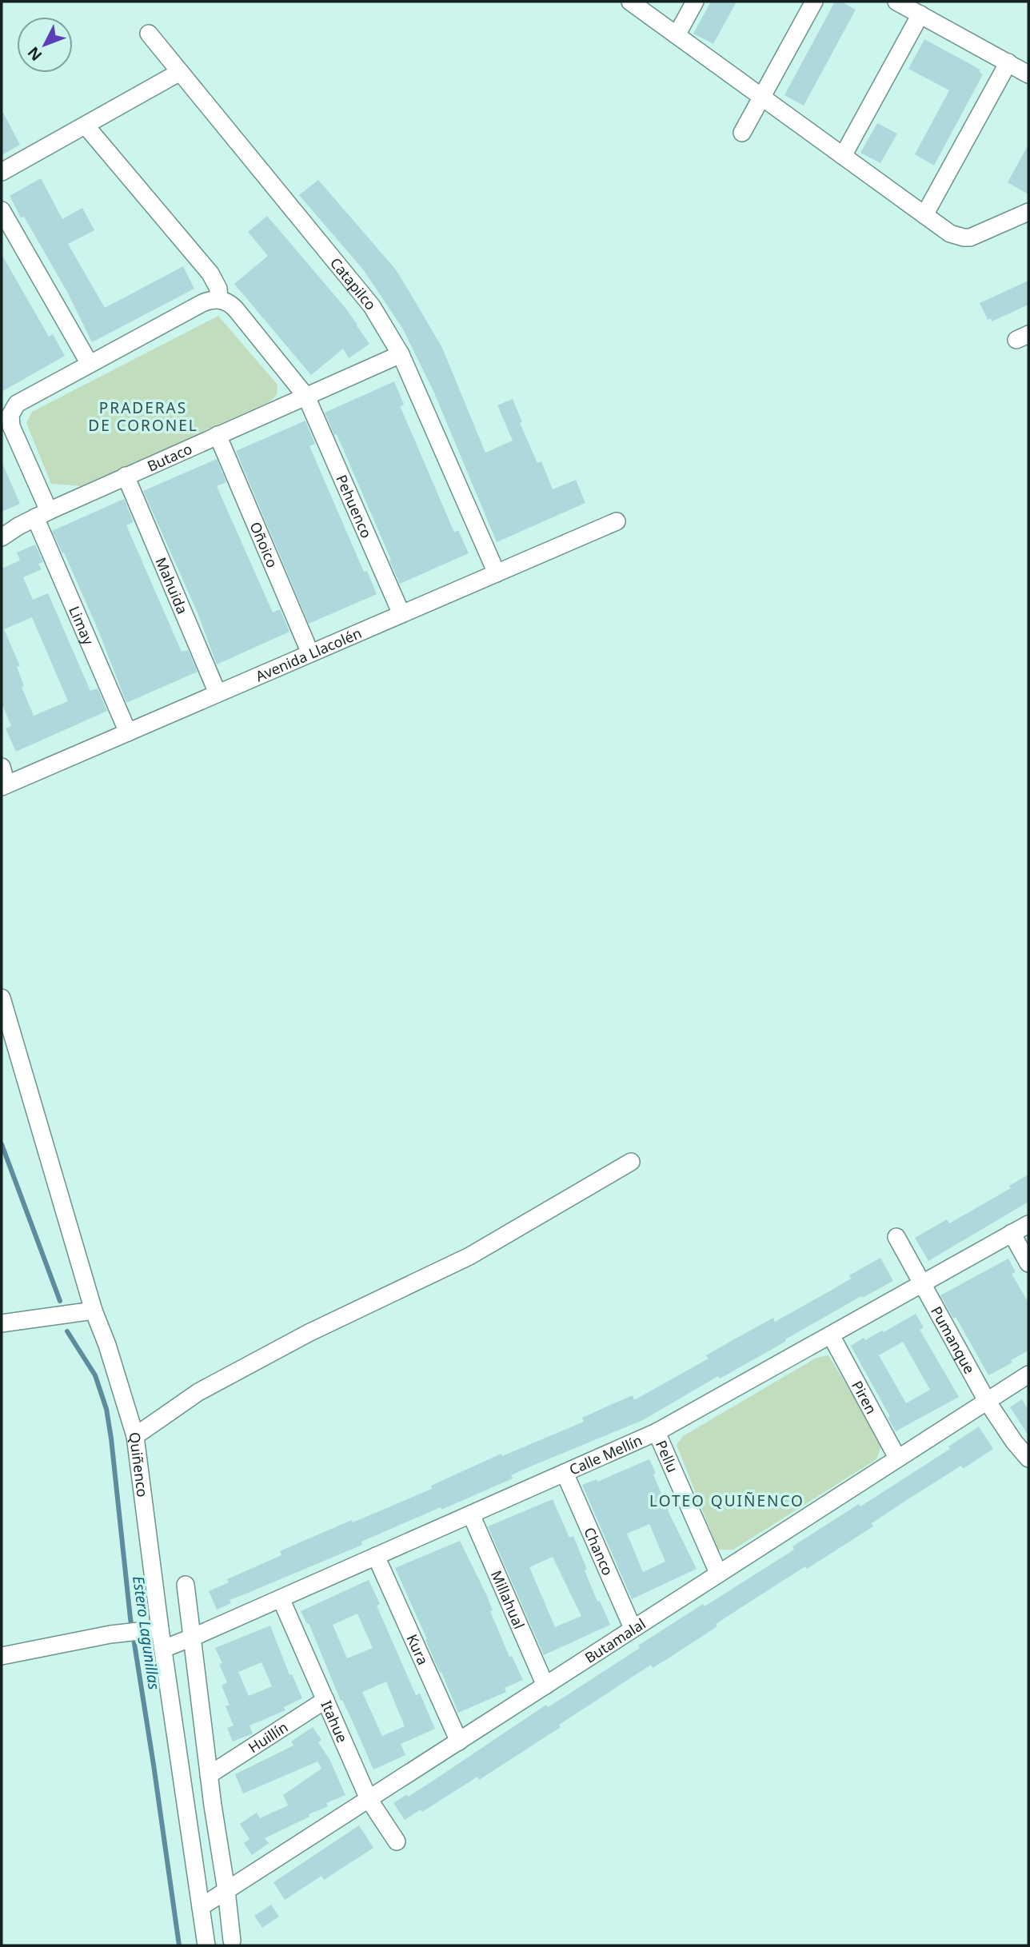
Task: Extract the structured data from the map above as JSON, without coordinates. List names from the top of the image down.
{
  "streets": {
    "street": [
      "Catapilco",
      "Butaco",
      "Pehuenco",
      "Oñoico",
      "Mahuida",
      "Limay",
      "Avenida Llacolén",
      "Pumanque",
      "Piren",
      "Calle Mellín",
      "Pellu",
      "Quiñenco",
      "Chanco",
      "Millahual",
      "Butamalal",
      "Kura",
      "Itahue",
      "Huillín"
    ]
  },
  "crossings": [
    ["Catapilco", "Butaco"],
    ["Catapilco", "Avenida Llacolén"],
    ["Butaco", "Pehuenco"],
    ["Butaco", "Oñoico"],
    ["Butaco", "Mahuida"],
    ["Butaco", "Limay"],
    ["Pehuenco", "Avenida Llacolén"],
    ["Oñoico", "Avenida Llacolén"],
    ["Mahuida", "Avenida Llacolén"],
    ["Limay", "Avenida Llacolén"],
    ["Pumanque", "Calle Mellín"],
    ["Pumanque", "Butamalal"],
    ["Piren", "Calle Mellín"],
    ["Piren", "Butamalal"],
    ["Calle Mellín", "Pellu"],
    ["Calle Mellín", "Quiñenco"],
    ["Calle Mellín", "Chanco"],
    ["Calle Mellín", "Millahual"],
    ["Calle Mellín", "Kura"],
    ["Calle Mellín", "Itahue"],
    ["Pellu", "Butamalal"],
    ["Quiñenco", "Butamalal"],
    ["Chanco", "Butamalal"],
    ["Millahual", "Butamalal"],
    ["Butamalal", "Kura"],
    ["Butamalal", "Itahue"],
    ["Itahue", "Huillín"]
  ],
  "districts": ["PRADERAS DE CORONEL", "LOTEO QUIÑENCO"],
  "water": ["Estero Lagunillas"],
  "north": "bottom left"
}
